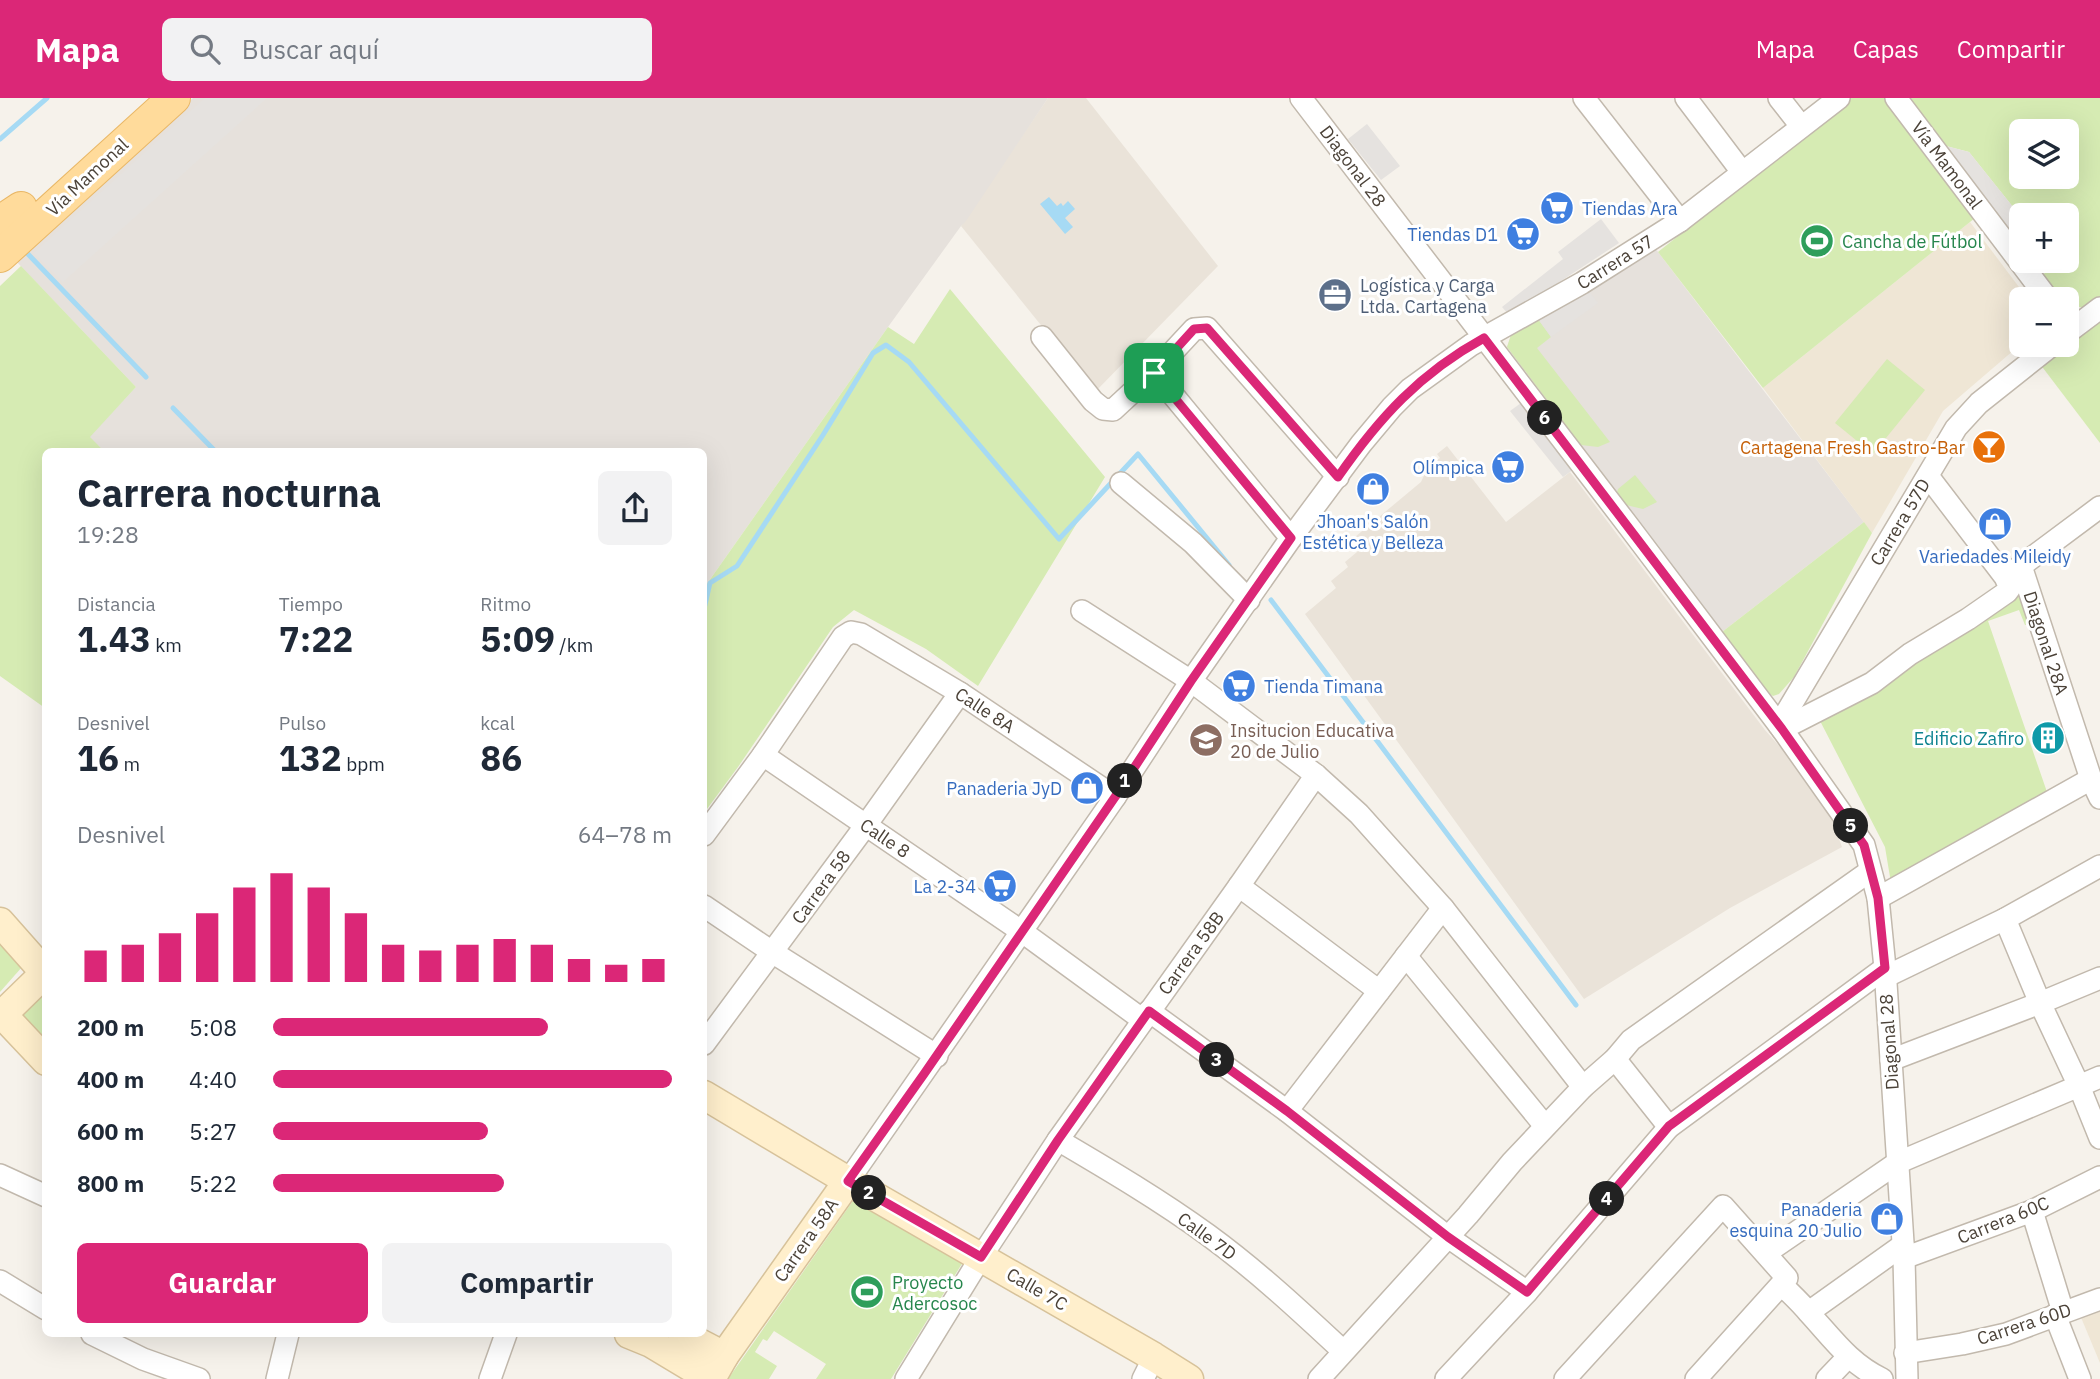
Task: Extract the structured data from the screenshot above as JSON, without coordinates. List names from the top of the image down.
{
  "streets": {
    "main road": ["Vía Mamonal"],
    "street": [
      "Diagonal 28",
      "Carrera 57",
      "Carrera 57D",
      "Diagonal 28A",
      "Calle 8A",
      "Calle 8",
      "Carrera 58",
      "Carrera 58B",
      "Carrera 60C",
      "Calle 7D",
      "Carrera 58A",
      "Calle 7C",
      "Carrera 60D"
    ]
  },
  "crossings": [
    ["Diagonal 28", "Carrera 57"],
    ["Diagonal 28", "Carrera 57D"],
    ["Diagonal 28", "Carrera 60C"],
    ["Diagonal 28", "Carrera 58A"],
    ["Diagonal 28", "Carrera 60D"],
    ["Carrera 57", "Carrera 58A"],
    ["Carrera 57D", "Diagonal 28A"],
    ["Calle 8A", "Calle 8"],
    ["Calle 8A", "Carrera 58"],
    ["Calle 8A", "Carrera 58A"],
    ["Calle 8", "Carrera 58"],
    ["Calle 8", "Carrera 58B"],
    ["Calle 8", "Carrera 58A"],
    ["Carrera 58B", "Calle 7D"],
    ["Carrera 58B", "Calle 7C"],
    ["Carrera 58A", "Calle 7C"]
  ],
  "places": {
    "supermarket": [
      "Tiendas Ara",
      "Tiendas D1",
      "Olímpica",
      "Tienda Timana",
      "La 2-34"
    ],
    "sports": ["Cancha de Fútbol", "Proyecto Adercosoc"],
    "office": ["Logística y Carga Ltda. Cartagena"],
    "bar": ["Cartagena Fresh Gastro-Bar"],
    "shop": [
      "Jhoan's Salón Estética y Belleza",
      "Variedades Mileidy",
      "Panaderia JyD",
      "Panaderia esquina 20 Julio"
    ],
    "building": ["Edificio Zafiro"],
    "school or university": ["Insitucion Educativa 20 de Julio"]
  },
  "page": {
    "header": "Mapa",
    "search": "Buscar aquí",
    "nav": ["Mapa", "Capas", "Compartir"],
    "map_buttons": ["+", "−"],
    "pins": [
      "6",
      "1",
      "5",
      "3",
      "2",
      "4"
    ],
    "heading": ["Carrera nocturna", "19:28"],
    "stats": [
      ["Distancia", "1.43 km"],
      ["Tiempo", "7:22"],
      ["Ritmo", "5:09 /km"],
      ["Desnivel", "16 m"],
      ["Pulso", "132 bpm"],
      ["kcal", "86"]
    ],
    "chart": ["Desnivel", "64–78 m"],
    "list": [
      {
        "name": "200 m",
        "note": "5:08"
      },
      {
        "name": "400 m",
        "note": "4:40"
      },
      {
        "name": "600 m",
        "note": "5:27"
      },
      {
        "name": "800 m",
        "note": "5:22"
      }
    ],
    "buttons": ["Guardar", "Compartir"]
  }
}
